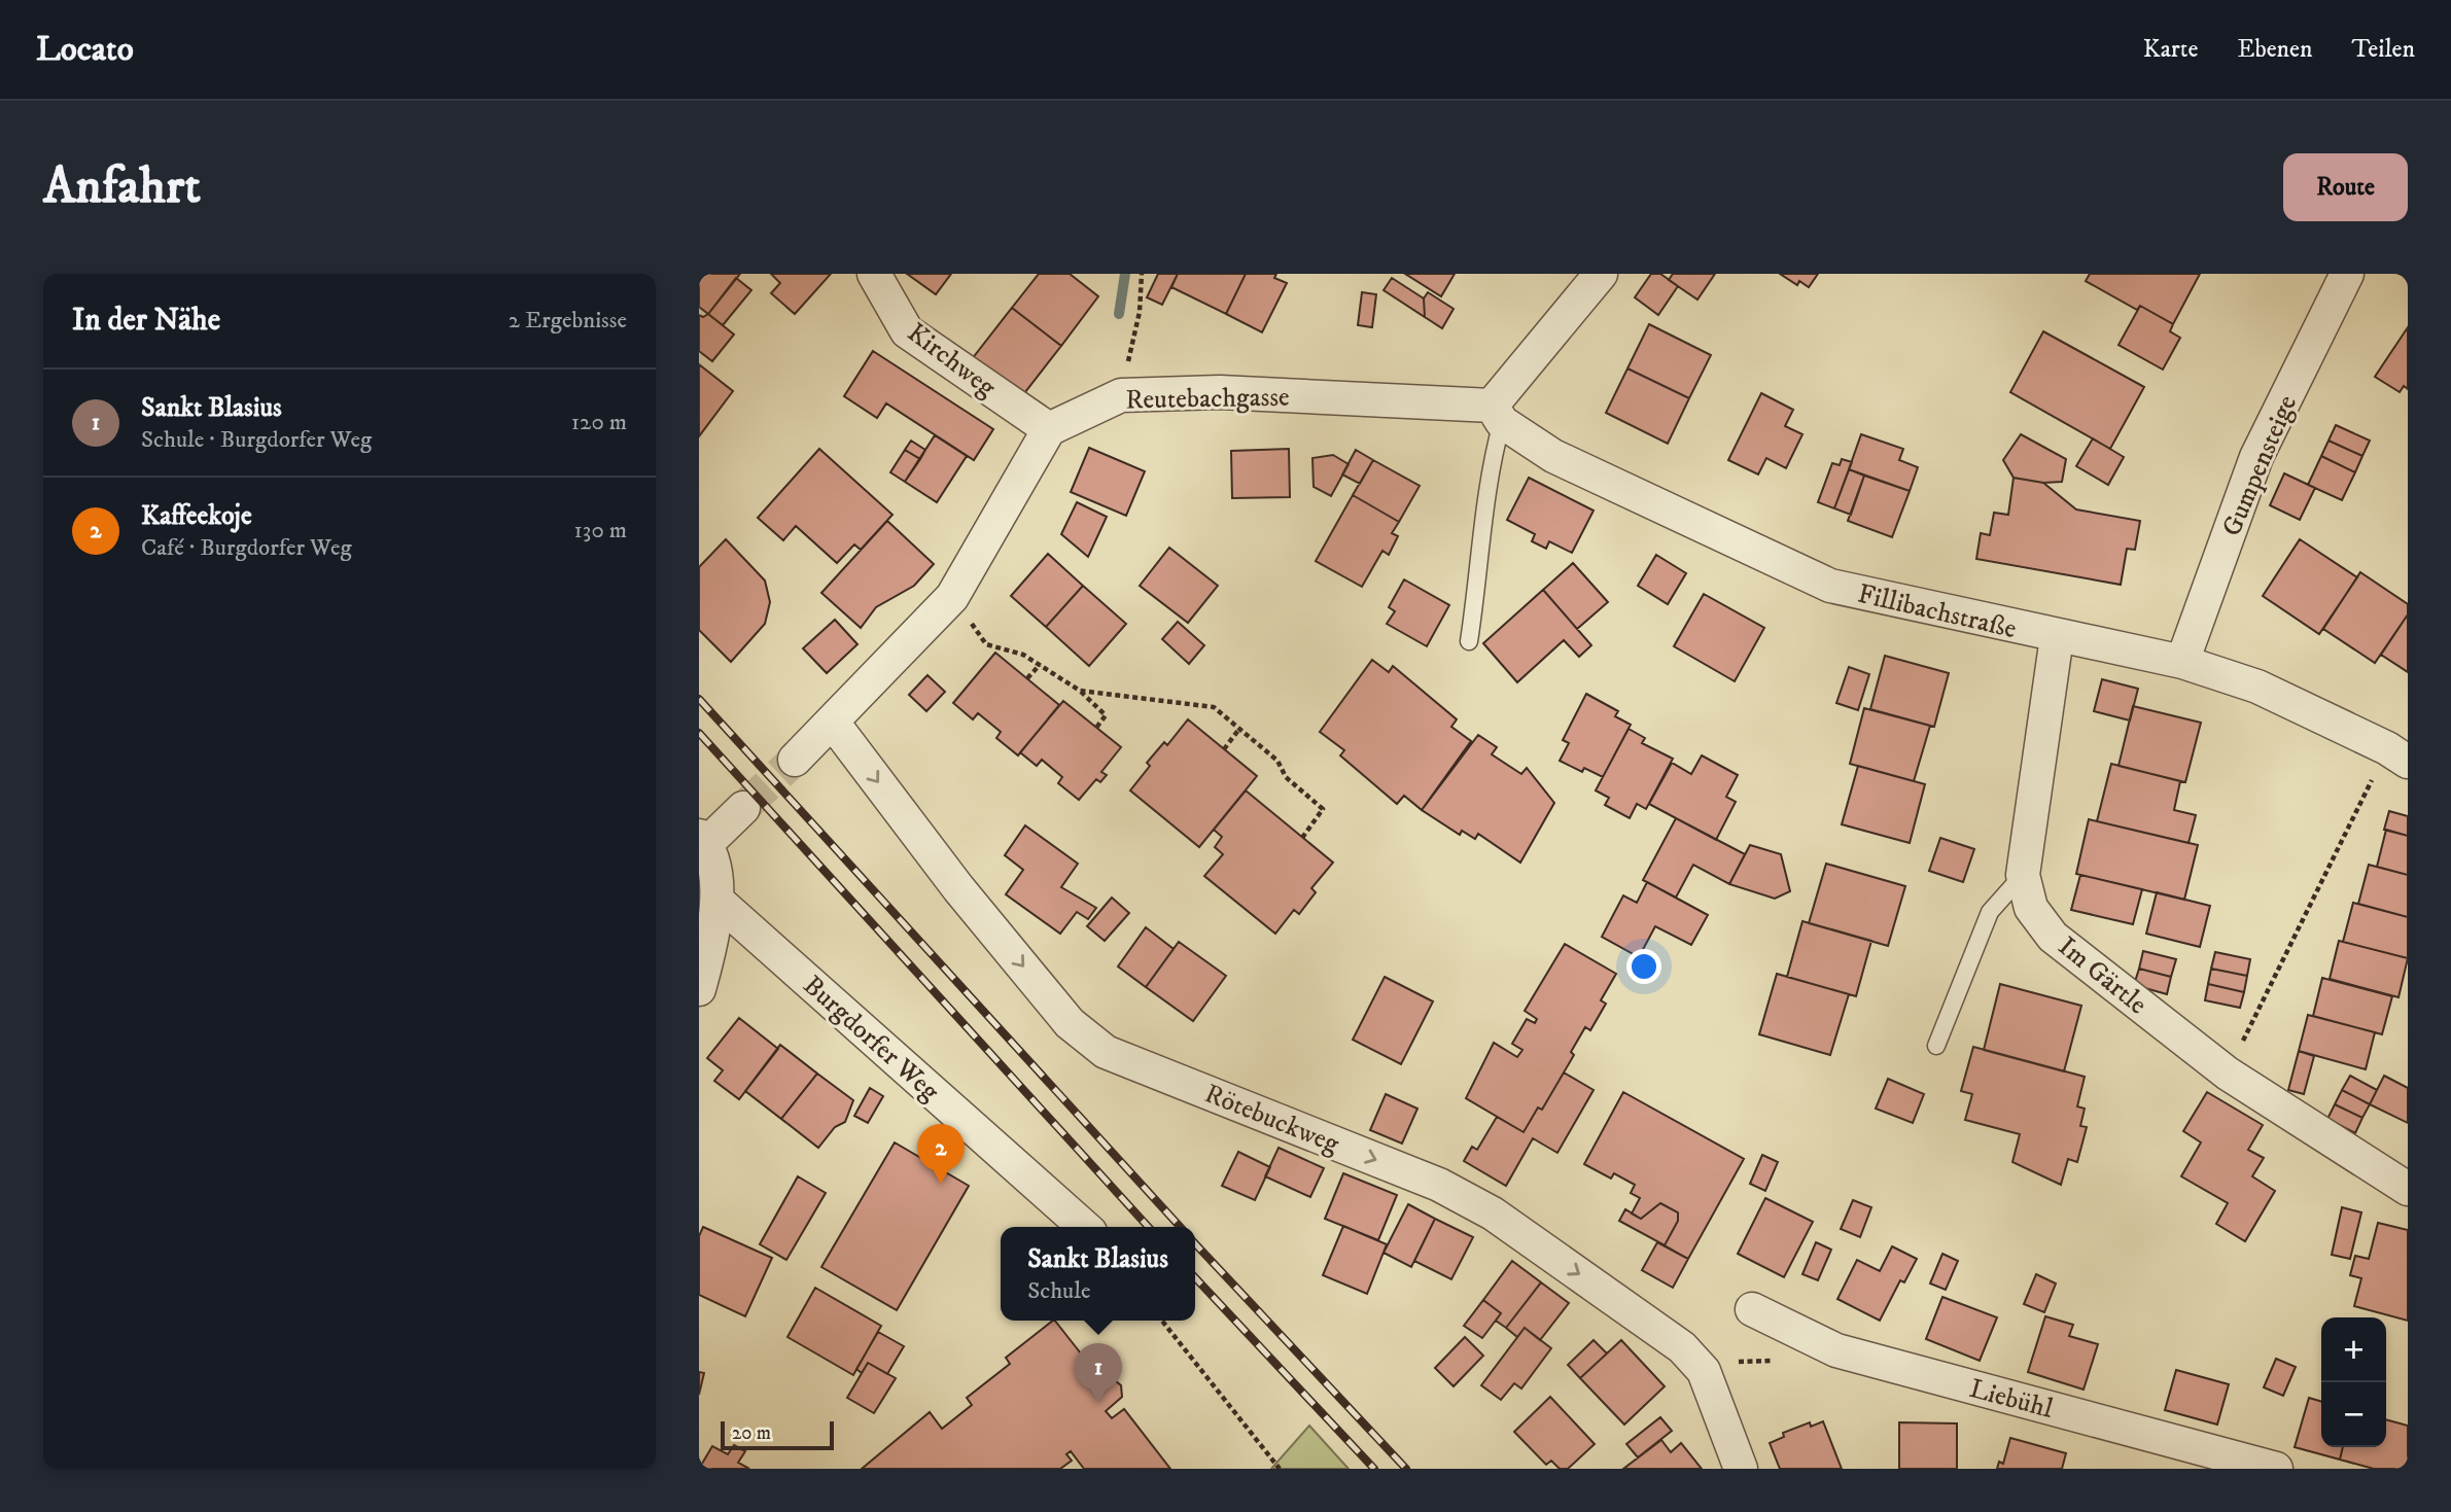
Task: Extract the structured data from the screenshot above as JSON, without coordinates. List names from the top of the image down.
{
  "streets": {
    "street": [
      "Kirchweg",
      "Reutebachgasse",
      "Gumpensteige",
      "Fillibachstraße",
      "Im Gärtle",
      "Burgdorfer Weg",
      "Rötebuckweg",
      "Liebühl"
    ]
  },
  "crossings": [
    ["Kirchweg", "Reutebachgasse"],
    ["Reutebachgasse", "Fillibachstraße"],
    ["Gumpensteige", "Fillibachstraße"],
    ["Fillibachstraße", "Im Gärtle"]
  ],
  "one_way": ["Rötebuckweg"],
  "scale_bar": "20 m",
  "page": {
    "header": "Locato",
    "nav": ["Karte", "Ebenen", "Teilen"],
    "buttons": "Route",
    "title": "Anfahrt",
    "heading": ["In der Nähe", "2 Ergebnisse"],
    "list": [
      {
        "mark": "1",
        "name": "Sankt Blasius",
        "note": "Schule · Burgdorfer Weg",
        "value": "120 m"
      },
      {
        "mark": "2",
        "name": "Kaffeekoje",
        "note": "Café · Burgdorfer Weg",
        "value": "130 m"
      }
    ],
    "pins": ["2", "1"],
    "popup": ["Sankt Blasius", "Schule"],
    "map_buttons": ["+", "−"],
    "scale": "20 m"
  }
}
